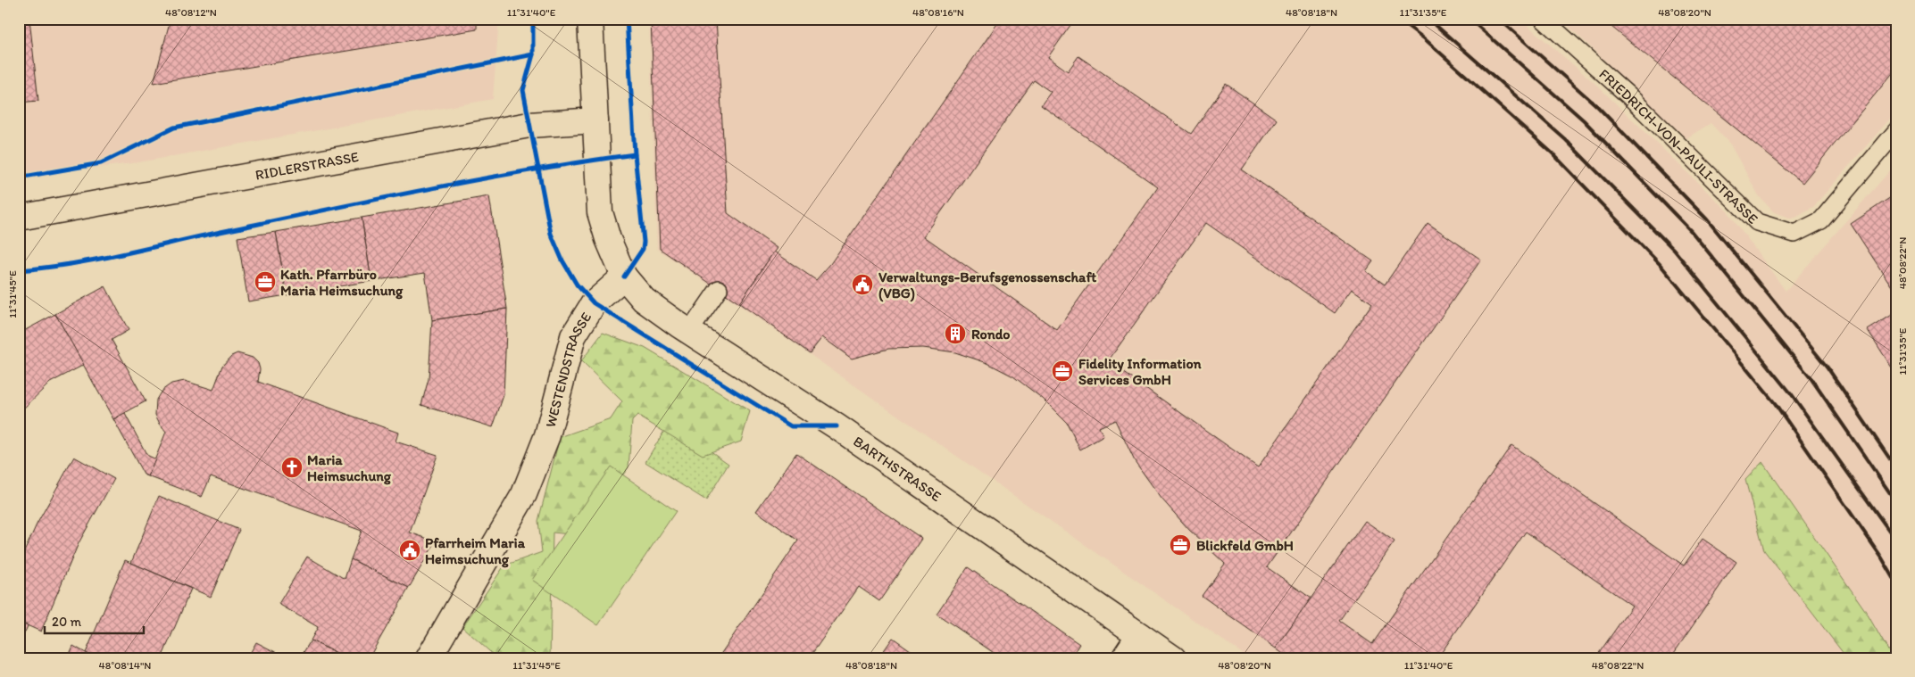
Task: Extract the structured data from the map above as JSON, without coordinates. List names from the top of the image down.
{
  "streets": {
    "street": ["RIDLERSTRASSE", "WESTENDSTRASSE", "BARTHSTRASSE"],
    "lane": ["FRIEDRICH-VON-PAULI-STRASSE"]
  },
  "crossings": [
    ["WESTENDSTRASSE", "BARTHSTRASSE"]
  ],
  "places": {
    "office": ["Kath. Pfarrbüro Maria Heimsuchung", "Fidelity Information Services GmbH", "Blickfeld GmbH"],
    "public building": ["Verwaltungs-Berufsgenossenschaft (VBG)", "Pfarrheim Maria Heimsuchung"],
    "building": ["Rondo"],
    "church": ["Maria Heimsuchung"]
  },
  "scale_bar": "20 m",
  "coordinates": [
    "48°08'12\"N",
    "11°31'40\"E",
    "48°08'16\"N",
    "48°08'18\"N",
    "11°31'35\"E",
    "48°08'20\"N",
    "48°08'22\"N",
    "11°31'45\"E",
    "48°08'14\"N"
  ]
}
